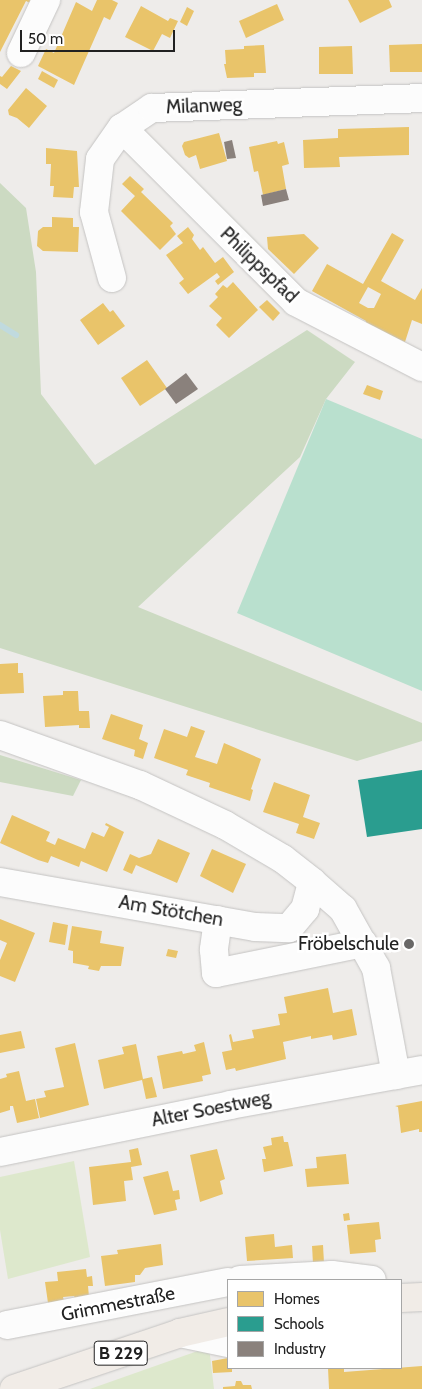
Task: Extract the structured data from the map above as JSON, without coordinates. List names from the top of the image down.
{
  "streets": {
    "main road": ["B 229"],
    "street": [
      "Milanweg",
      "Philippspfad",
      "Am Stötchen",
      "Alter Soestweg",
      "Grimmestraße"
    ]
  },
  "crossings": [
    ["Milanweg", "Philippspfad"]
  ],
  "places": ["Fröbelschule"],
  "legend": ["Homes", "Schools", "Industry"],
  "scale_bar": "50 m"
}
